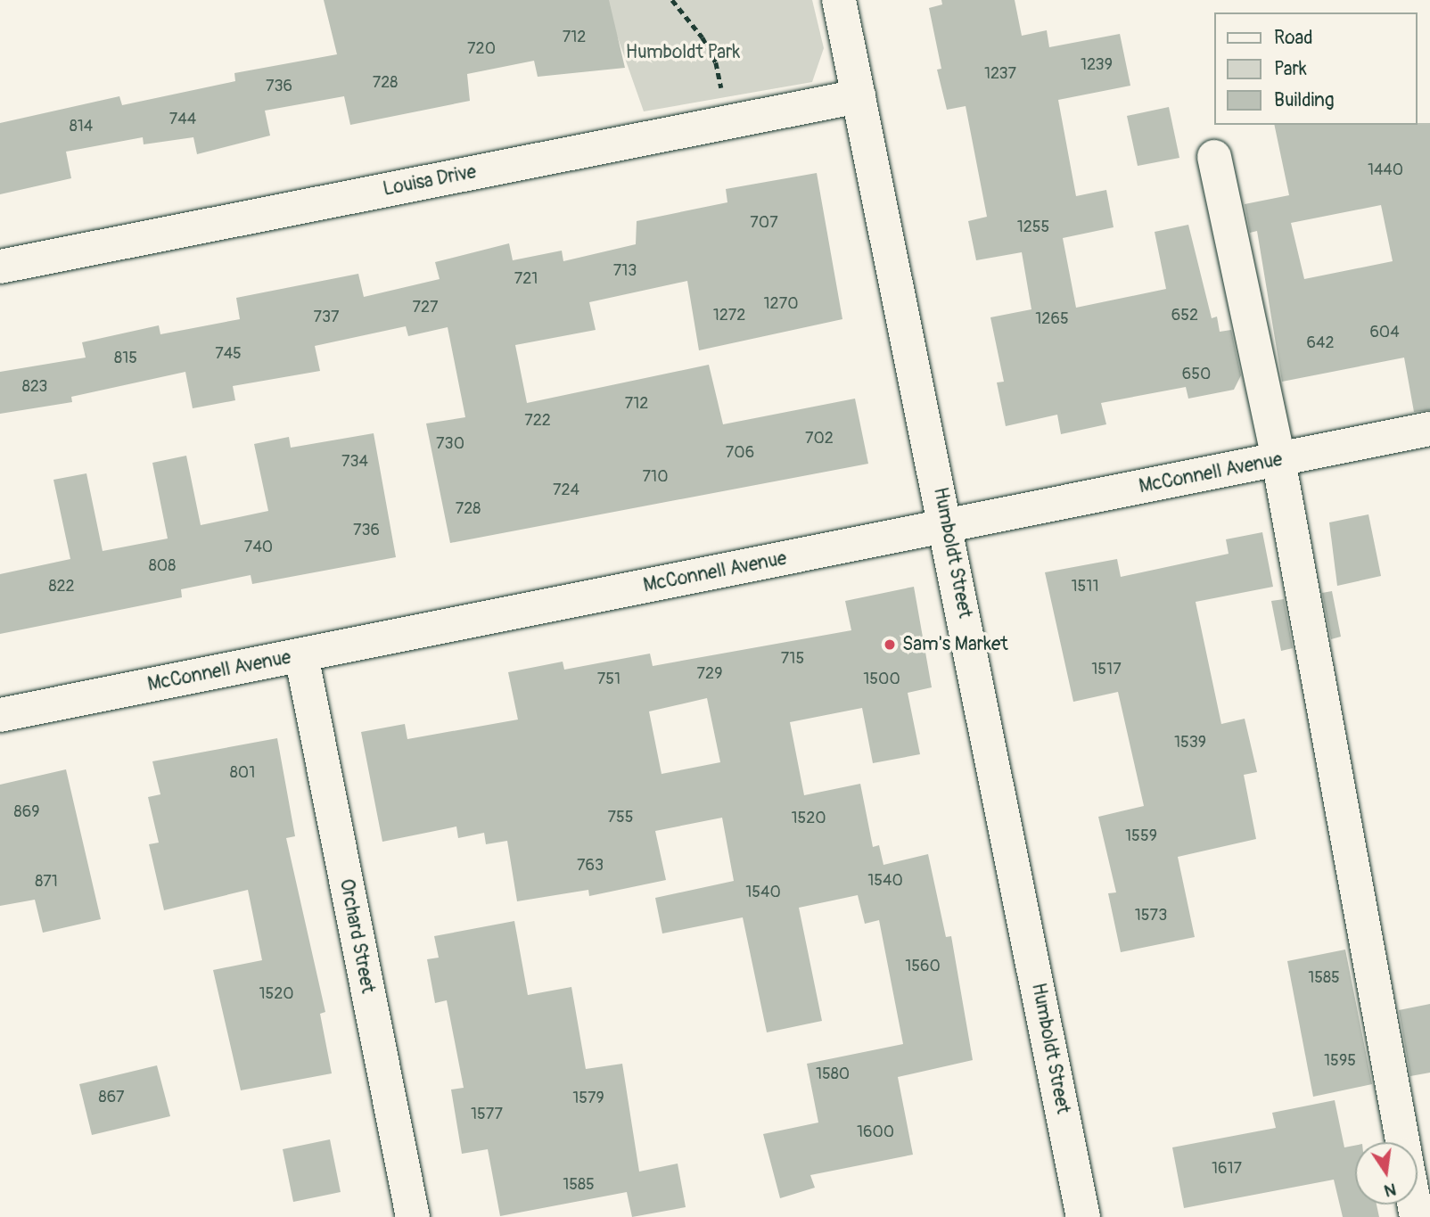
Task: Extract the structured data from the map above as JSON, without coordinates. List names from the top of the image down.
{
  "streets": {
    "street": [
      "Louisa Drive",
      "McConnell Avenue",
      "Humboldt Street",
      "Orchard Street"
    ]
  },
  "crossings": [
    ["Louisa Drive", "Humboldt Street"],
    ["McConnell Avenue", "Humboldt Street"],
    ["McConnell Avenue", "Orchard Street"]
  ],
  "parks": ["Humboldt Park"],
  "places": ["Sam's Market"],
  "house_numbers": [
    "712",
    "720",
    "1239",
    "1237",
    "728",
    "736",
    "744",
    "814",
    "1440",
    "707",
    "1255",
    "713",
    "721",
    "1270",
    "727",
    "1272",
    "652",
    "737",
    "1265",
    "604",
    "642",
    "745",
    "815",
    "650",
    "823",
    "712",
    "722",
    "702",
    "730",
    "706",
    "734",
    "710",
    "724",
    "728",
    "736",
    "740",
    "808",
    "822",
    "1511",
    "715",
    "1517",
    "729",
    "751",
    "1500",
    "1539",
    "801",
    "869",
    "755",
    "1520",
    "1559",
    "763",
    "1540",
    "871",
    "1540",
    "1573",
    "1560",
    "1585",
    "1520",
    "1595",
    "1580",
    "867",
    "1579",
    "1577",
    "1600",
    "1617",
    "1585"
  ],
  "legend": ["Road", "Park", "Building"],
  "north": "bottom"
}
